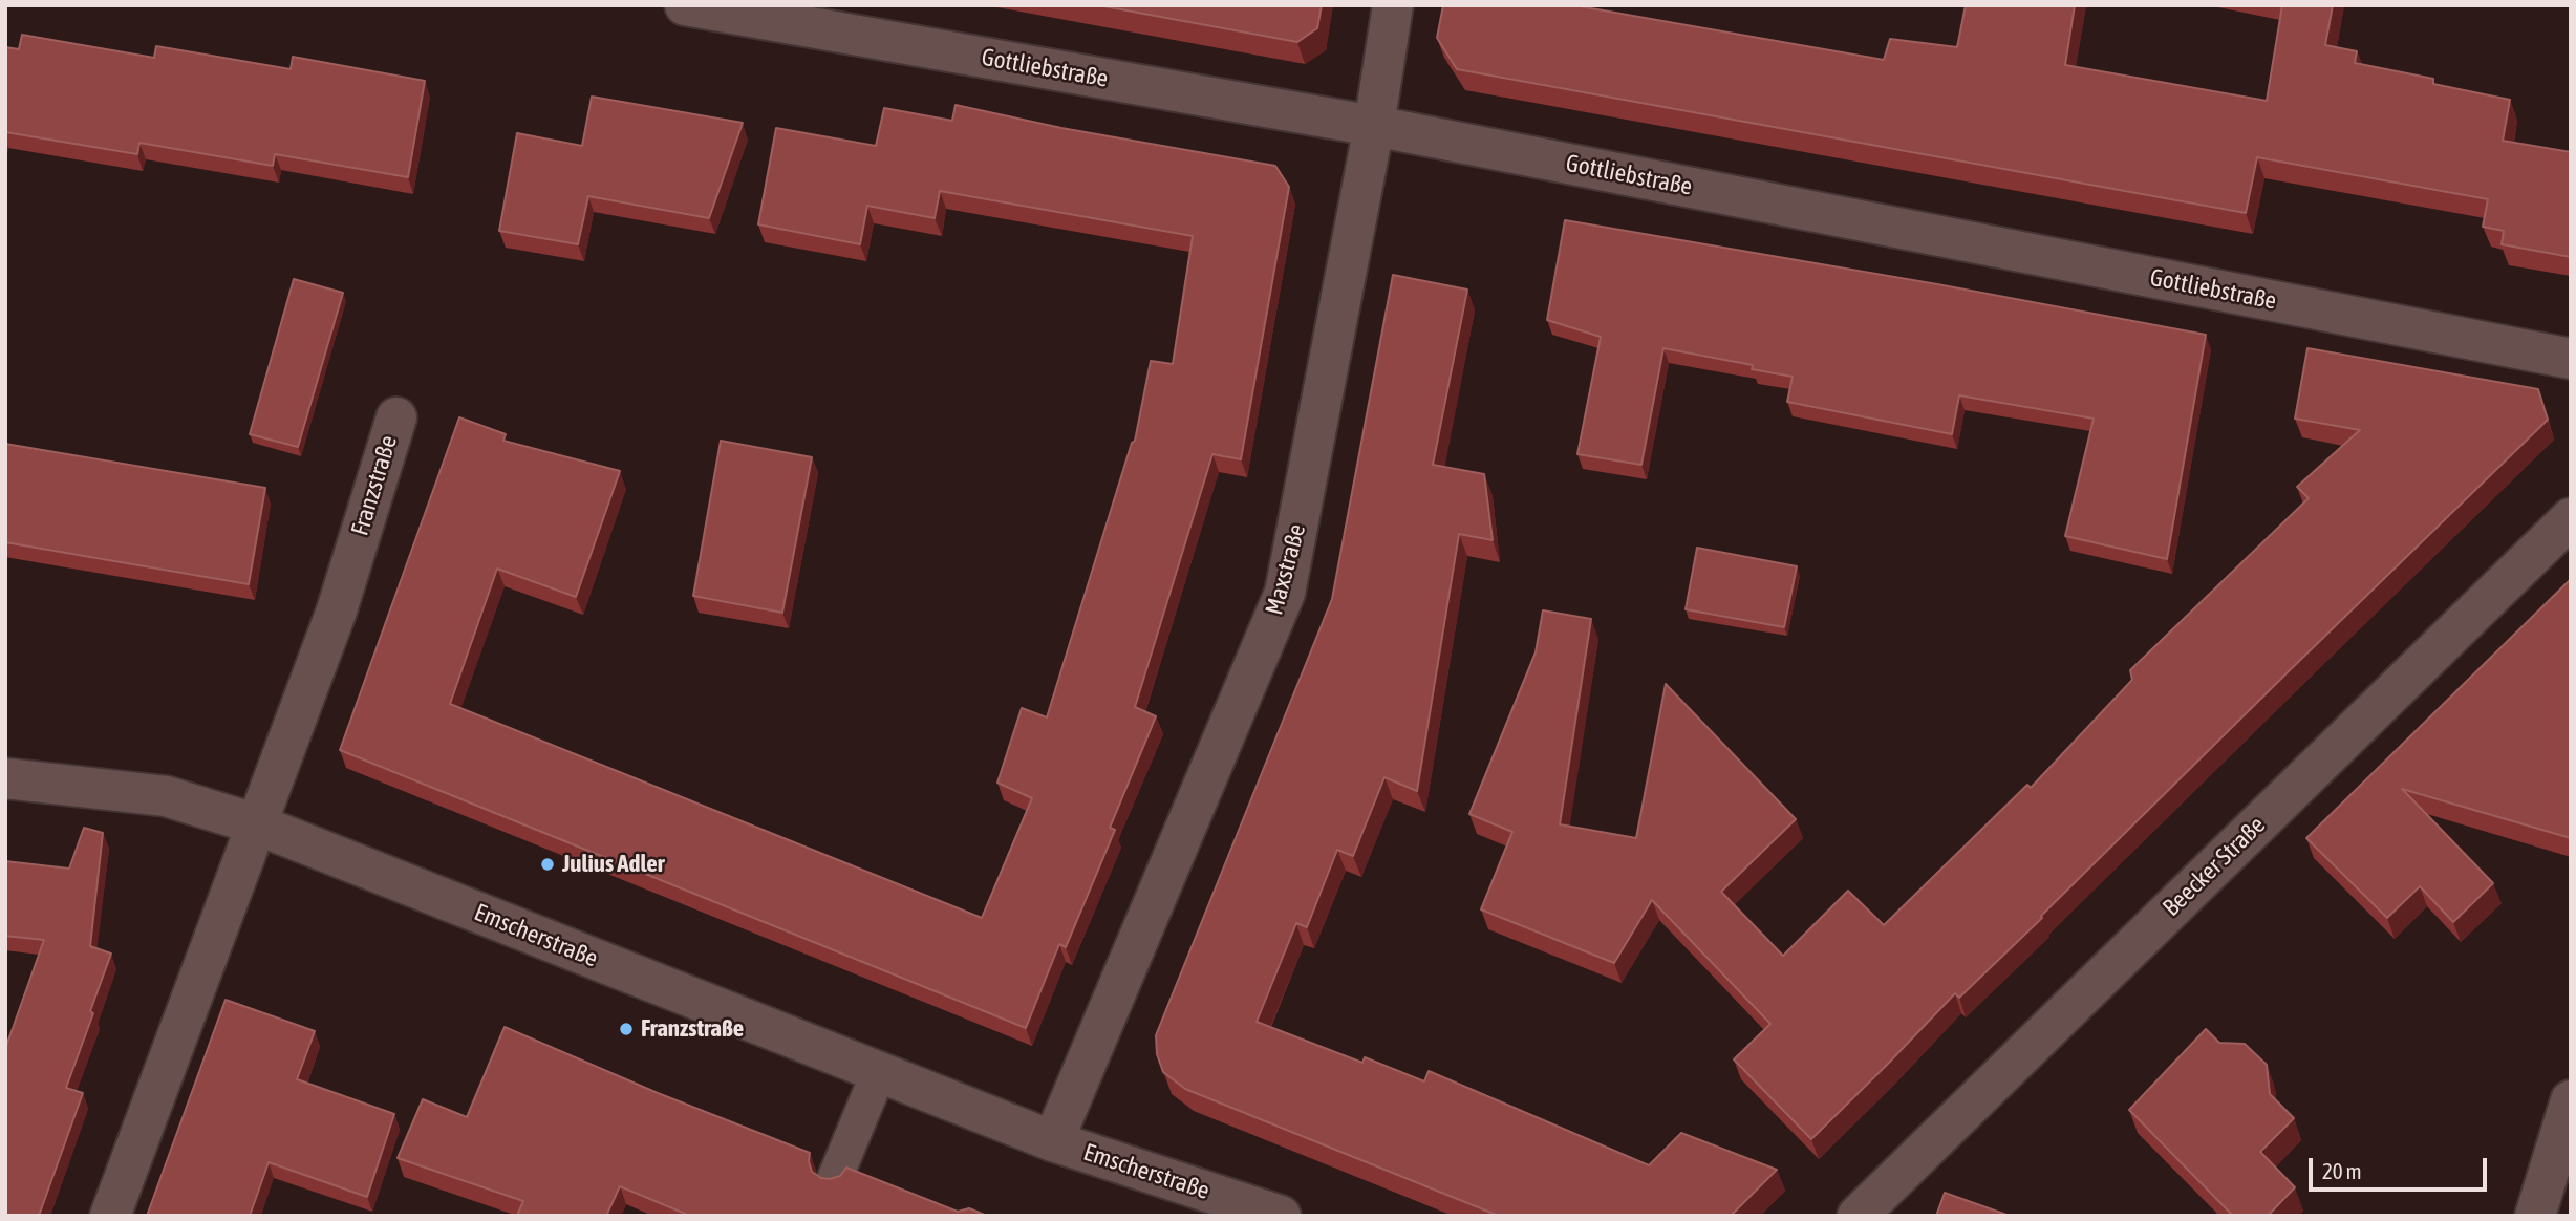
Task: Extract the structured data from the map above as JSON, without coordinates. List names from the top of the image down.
{
  "streets": {
    "street": [
      "Gottliebstraße",
      "Franzstraße",
      "Maxstraße",
      "Beecker Straße",
      "Emscherstraße"
    ]
  },
  "crossings": [
    ["Gottliebstraße", "Maxstraße"],
    ["Franzstraße", "Emscherstraße"],
    ["Maxstraße", "Emscherstraße"]
  ],
  "places": ["Julius Adler", "Franzstraße"],
  "scale_bar": "20 m"
}
